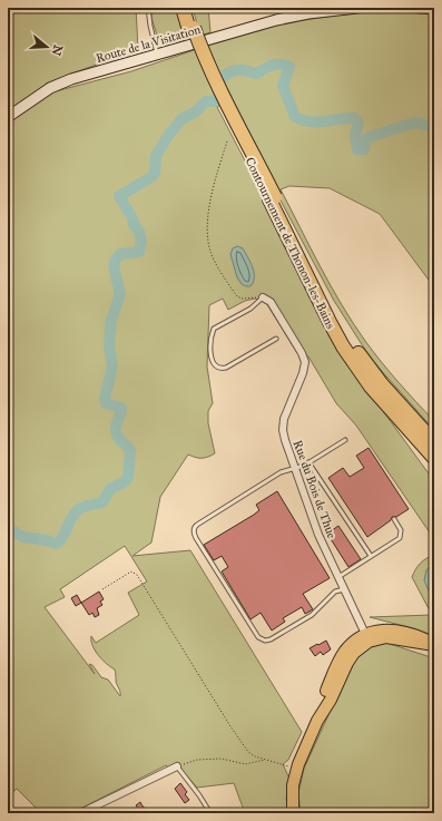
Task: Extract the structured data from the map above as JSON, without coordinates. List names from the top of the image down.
{
  "streets": {
    "highway": ["Contournement de Thonon-les-Bains"],
    "street": ["Route de la Visitation", "Rue du Bois de Thue"]
  },
  "north": "right"
}
